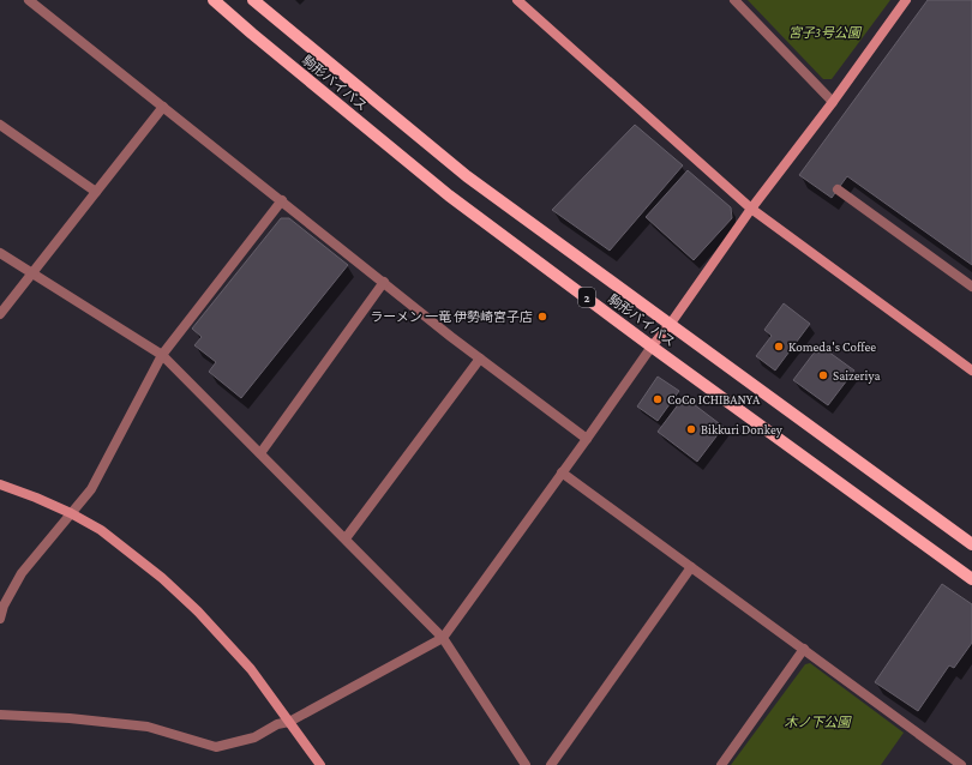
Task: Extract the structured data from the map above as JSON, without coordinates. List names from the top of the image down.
{
  "streets": {
    "main road": ["駒形バイパス", "2"]
  },
  "parks": ["宮子3号公園", "木ノ下公園"],
  "places": [
    "ラーメン 一竜 伊勢崎宮子店",
    "Komeda's Coffee",
    "Saizeriya",
    "CoCo ICHIBANYA",
    "Bikkuri Donkey"
  ]
}
